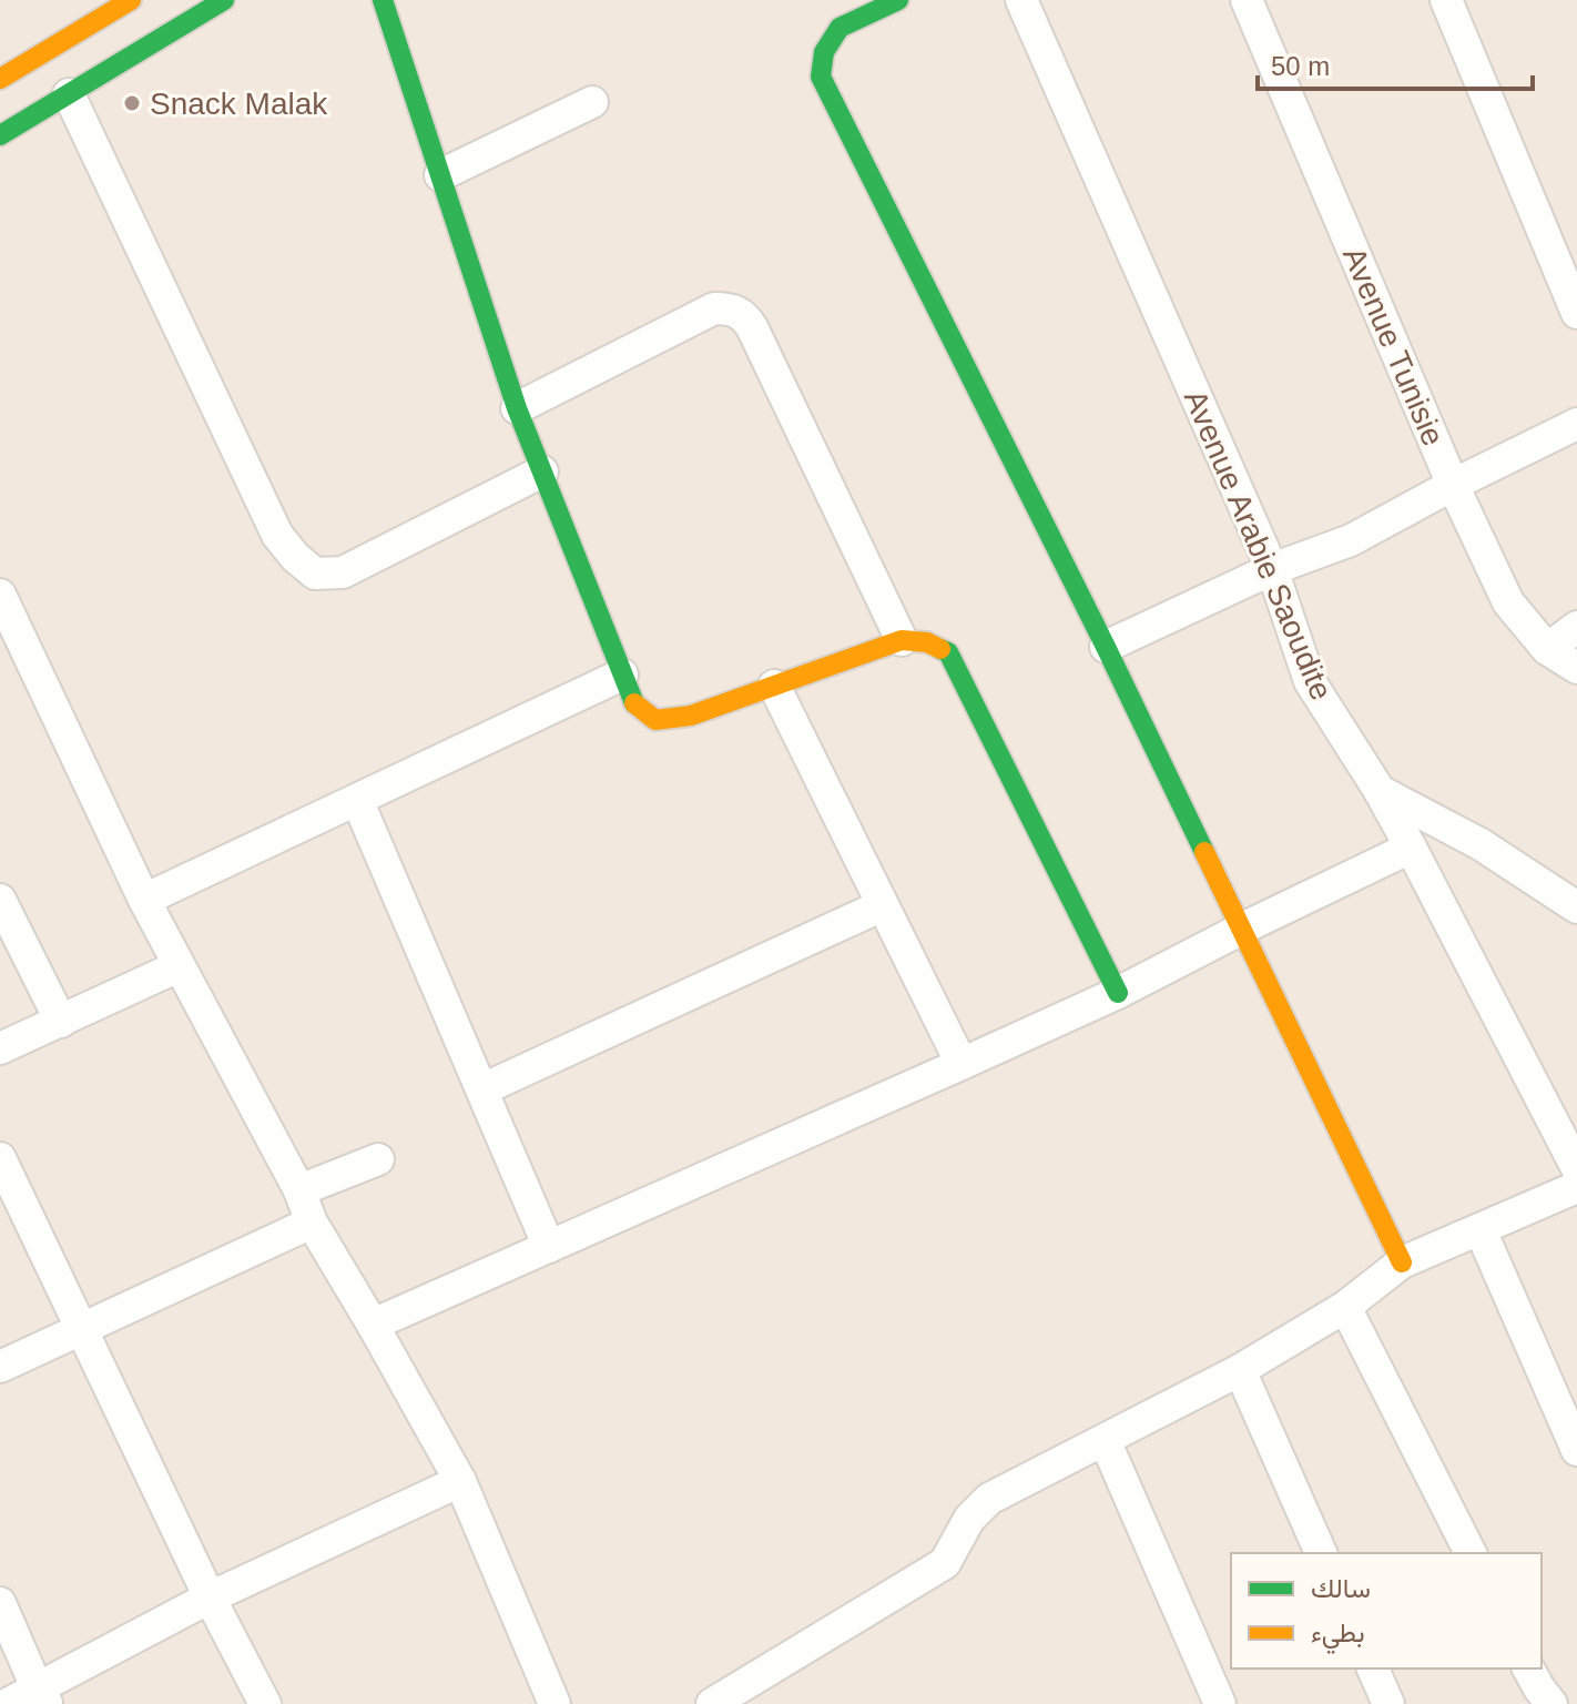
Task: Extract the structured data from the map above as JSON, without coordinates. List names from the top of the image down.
{
  "streets": {
    "street": ["Avenue Tunisie", "Avenue Arabie Saoudite"]
  },
  "places": ["Snack Malak"],
  "legend": ["سالك", "بطيء"],
  "scale_bar": "50 m"
}
